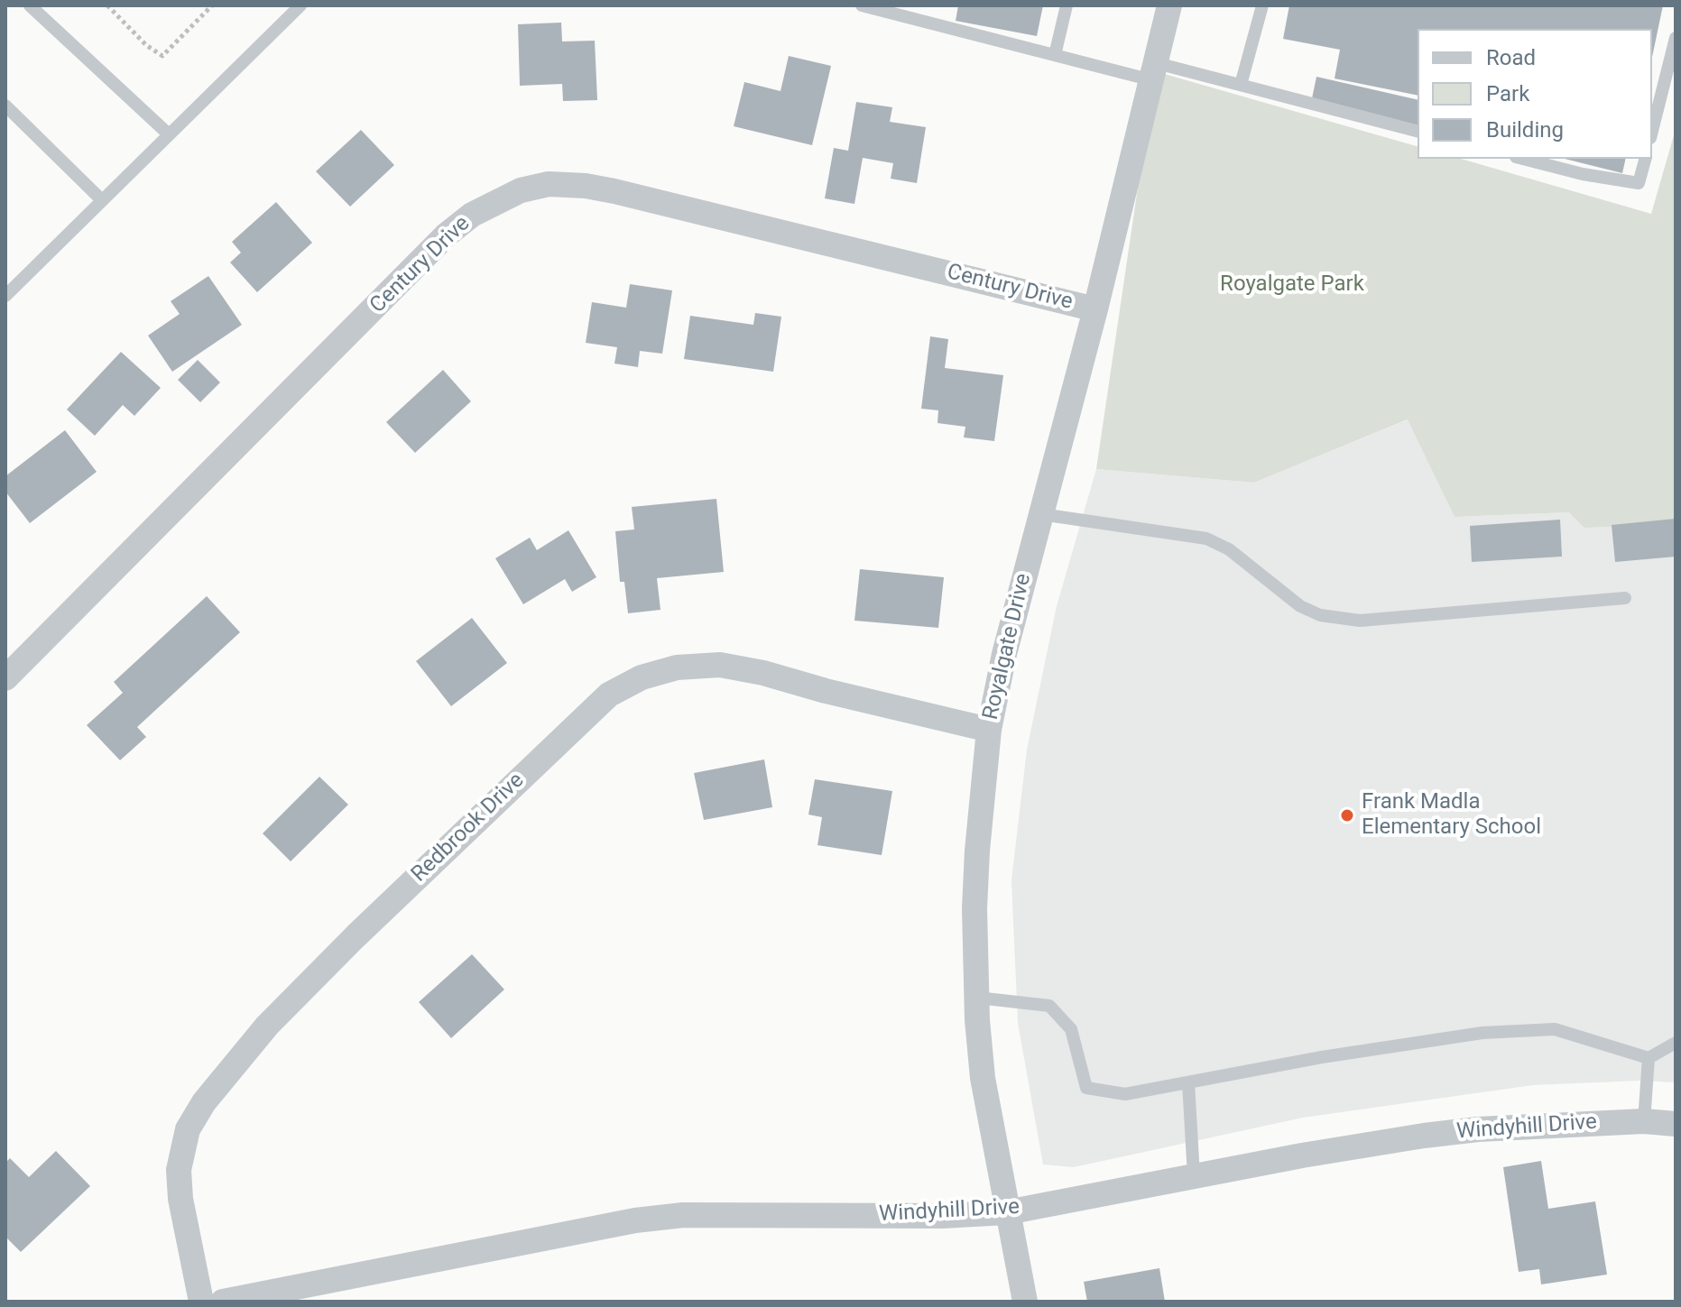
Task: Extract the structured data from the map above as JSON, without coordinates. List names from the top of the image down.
{
  "streets": {
    "street": [
      "Century Drive",
      "Royalgate Drive",
      "Redbrook Drive",
      "Windyhill Drive"
    ]
  },
  "crossings": [
    ["Century Drive", "Royalgate Drive"],
    ["Royalgate Drive", "Redbrook Drive"],
    ["Royalgate Drive", "Windyhill Drive"]
  ],
  "parks": ["Royalgate Park"],
  "places": ["Frank Madla Elementary School"],
  "legend": ["Road", "Park", "Building"]
}
